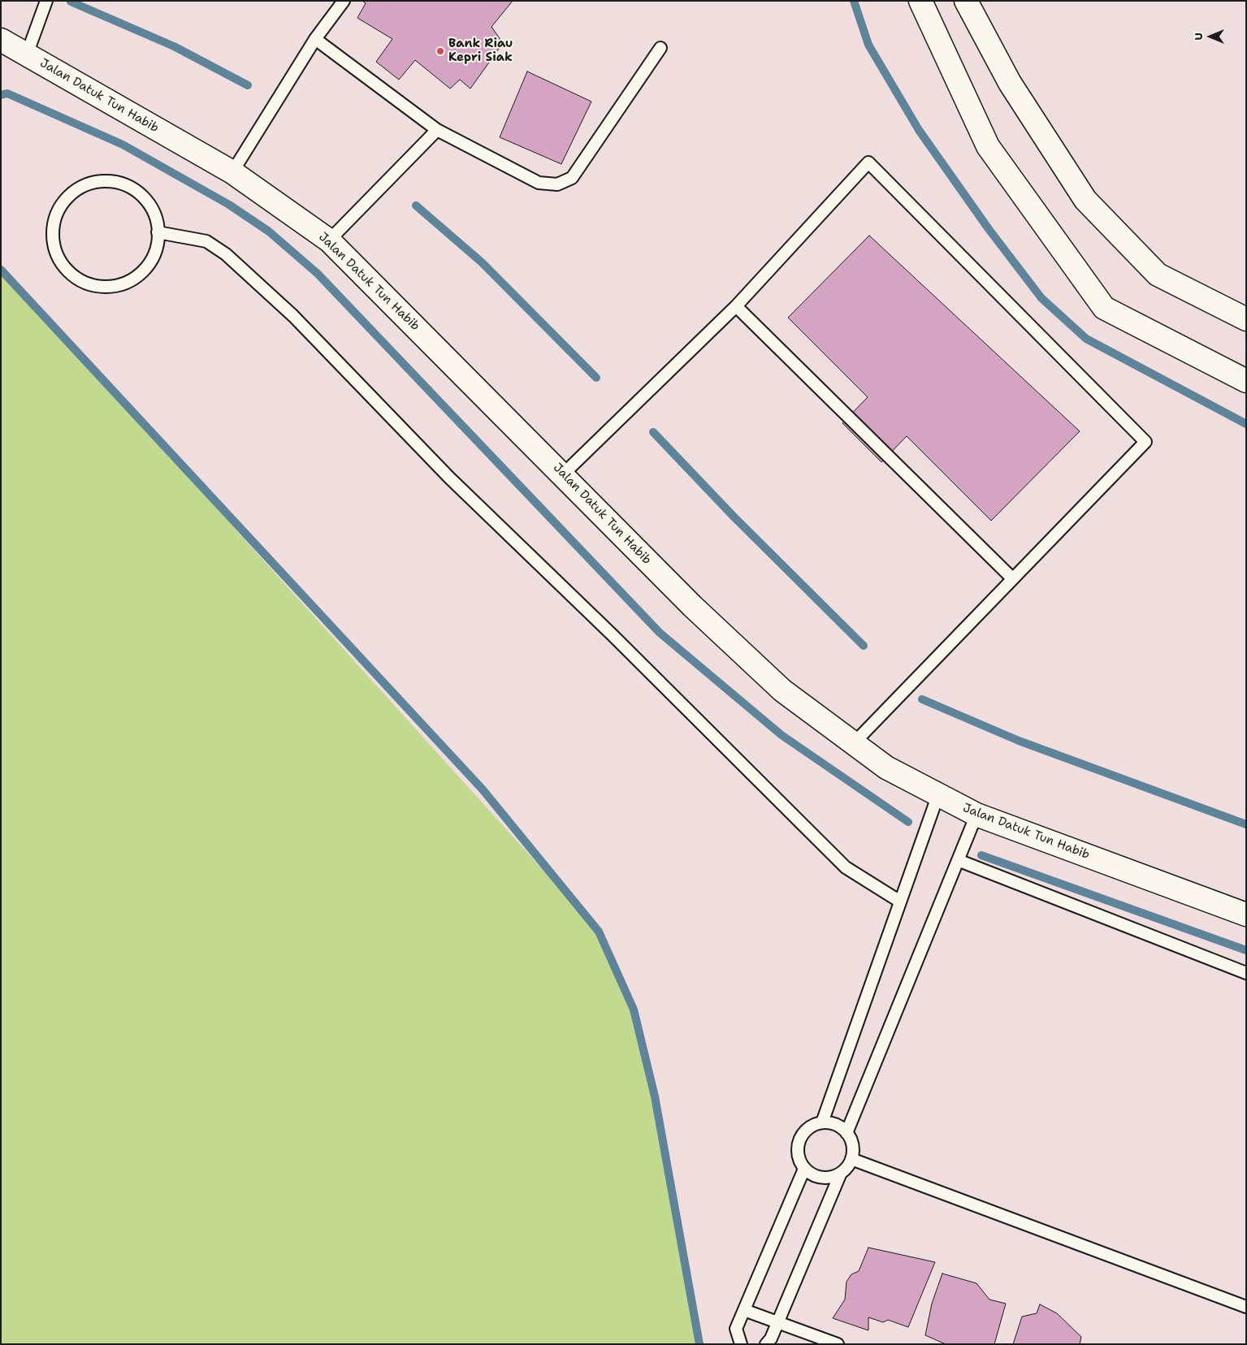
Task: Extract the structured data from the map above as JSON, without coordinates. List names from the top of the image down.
{
  "streets": {
    "street": ["Jalan Datuk Tun Habib"]
  },
  "places": ["Bank Riau Kepri Siak"],
  "north": "left"
}
